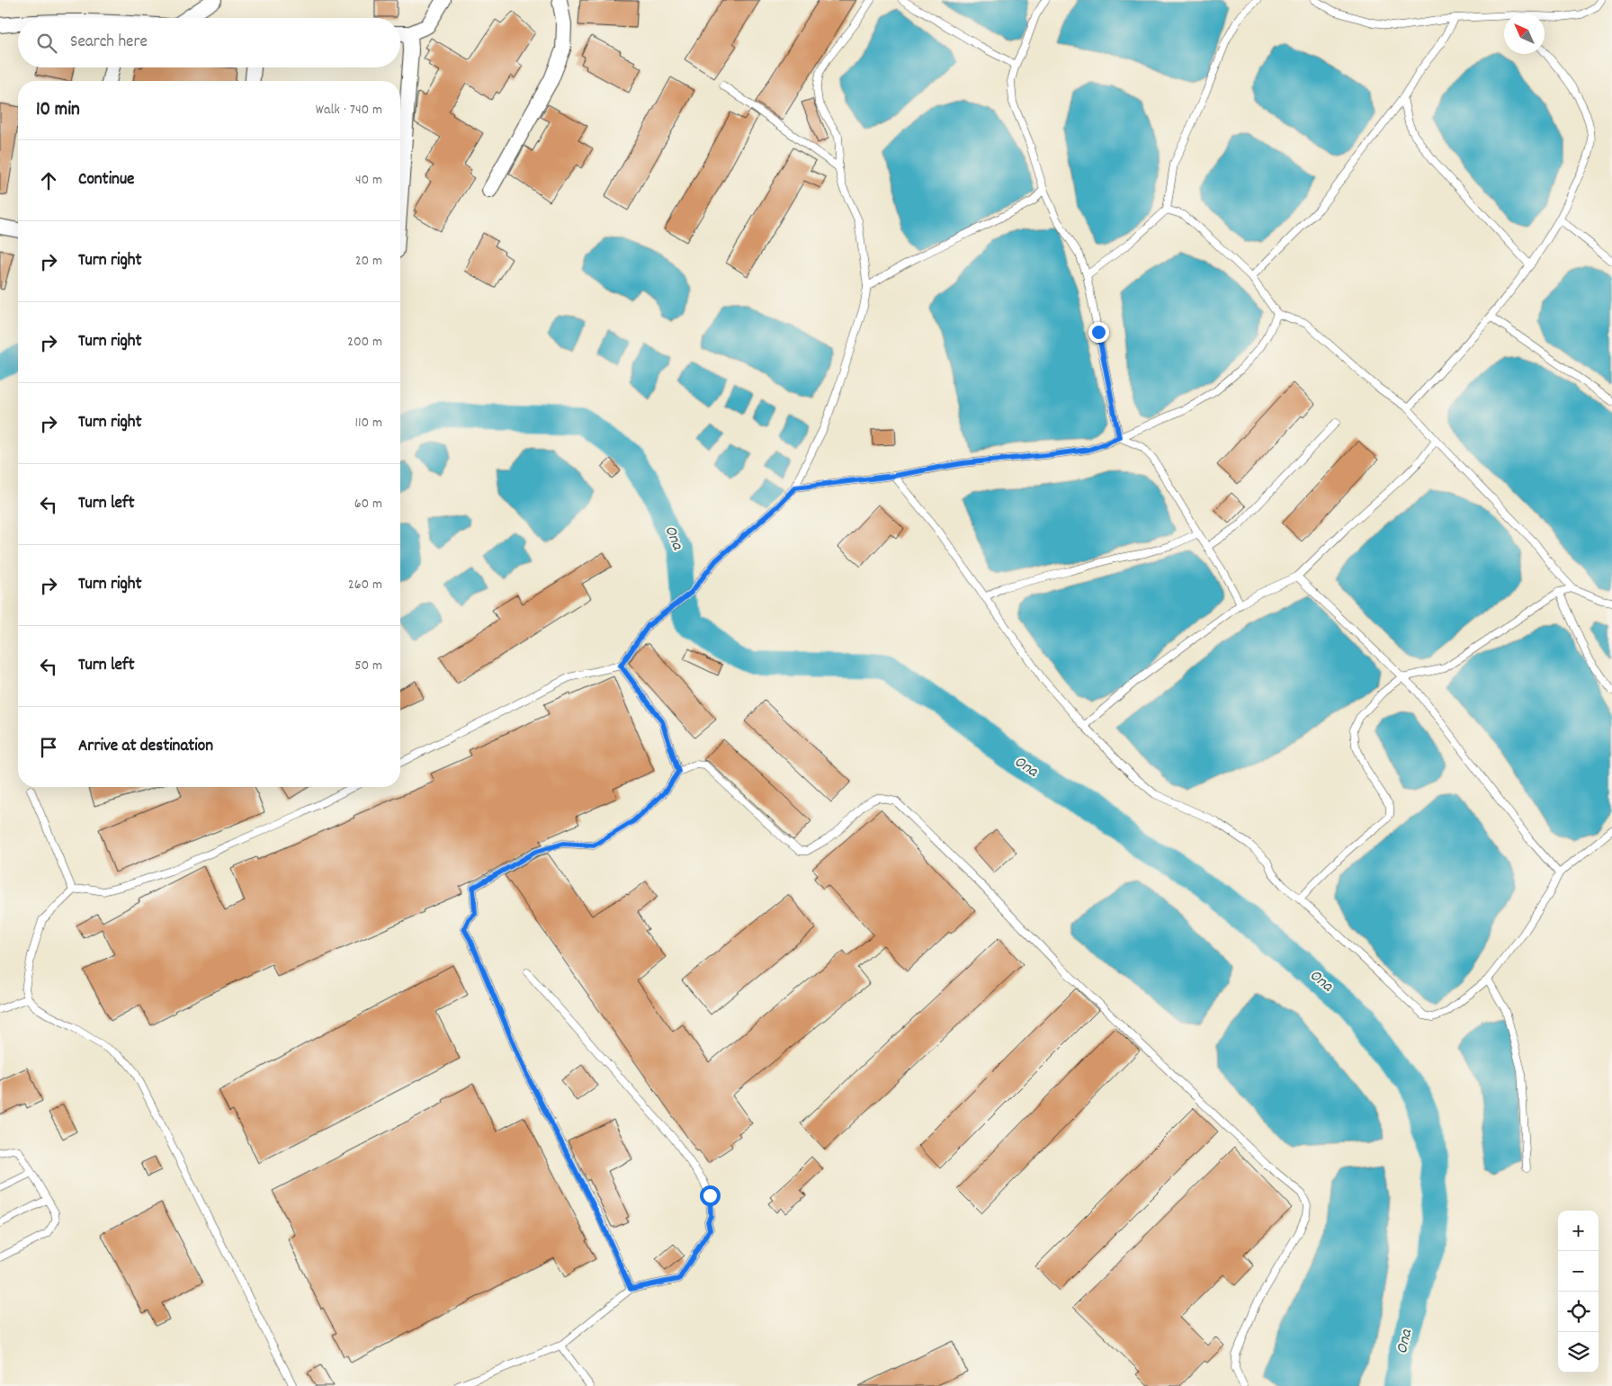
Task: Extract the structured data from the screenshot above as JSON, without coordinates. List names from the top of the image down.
{
  "water": ["Ona"],
  "north": "top left",
  "page": {
    "search": "Search here",
    "heading": ["10 min", "Walk · 740 m"],
    "list": [
      ["Continue", "40 m"],
      ["Turn right", "20 m"],
      ["Turn right", "200 m"],
      ["Turn right", "110 m"],
      ["Turn left", "60 m"],
      ["Turn right", "260 m"],
      ["Turn left", "50 m"],
      "Arrive at destination"
    ],
    "map_buttons": ["+", "−"]
  }
}
